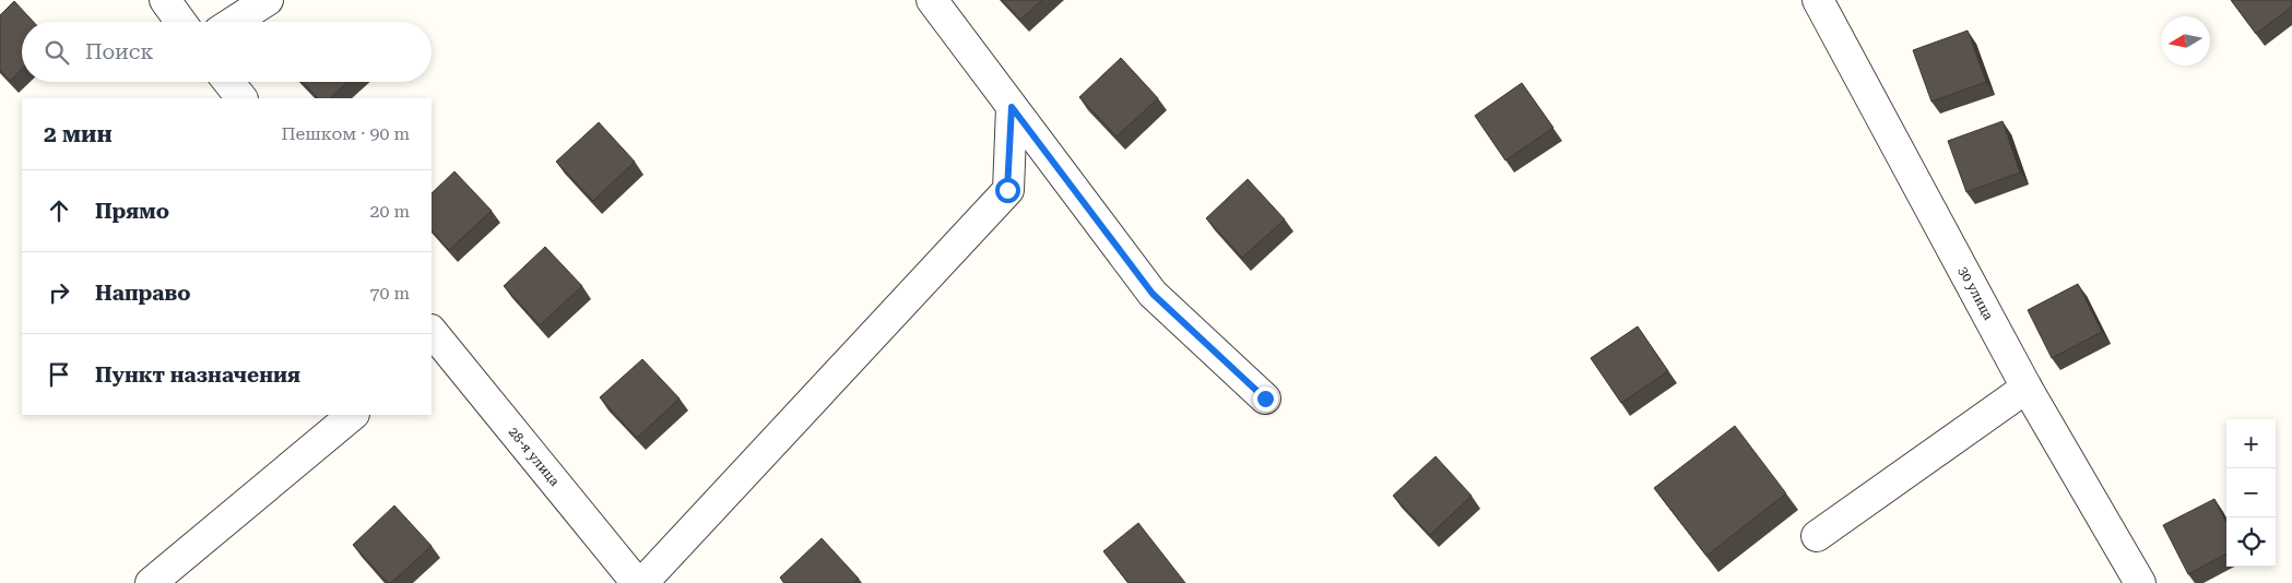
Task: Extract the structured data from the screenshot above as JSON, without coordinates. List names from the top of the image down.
{
  "streets": {
    "street": ["30 улица", "28-я улица"]
  },
  "north": "left",
  "page": {
    "search": "Поиск",
    "heading": ["2 мин", "Пешком · 90 m"],
    "list": [
      ["Прямо", "20 m"],
      ["Направо", "70 m"],
      "Пункт назначения"
    ],
    "map_buttons": ["+", "−"]
  }
}
